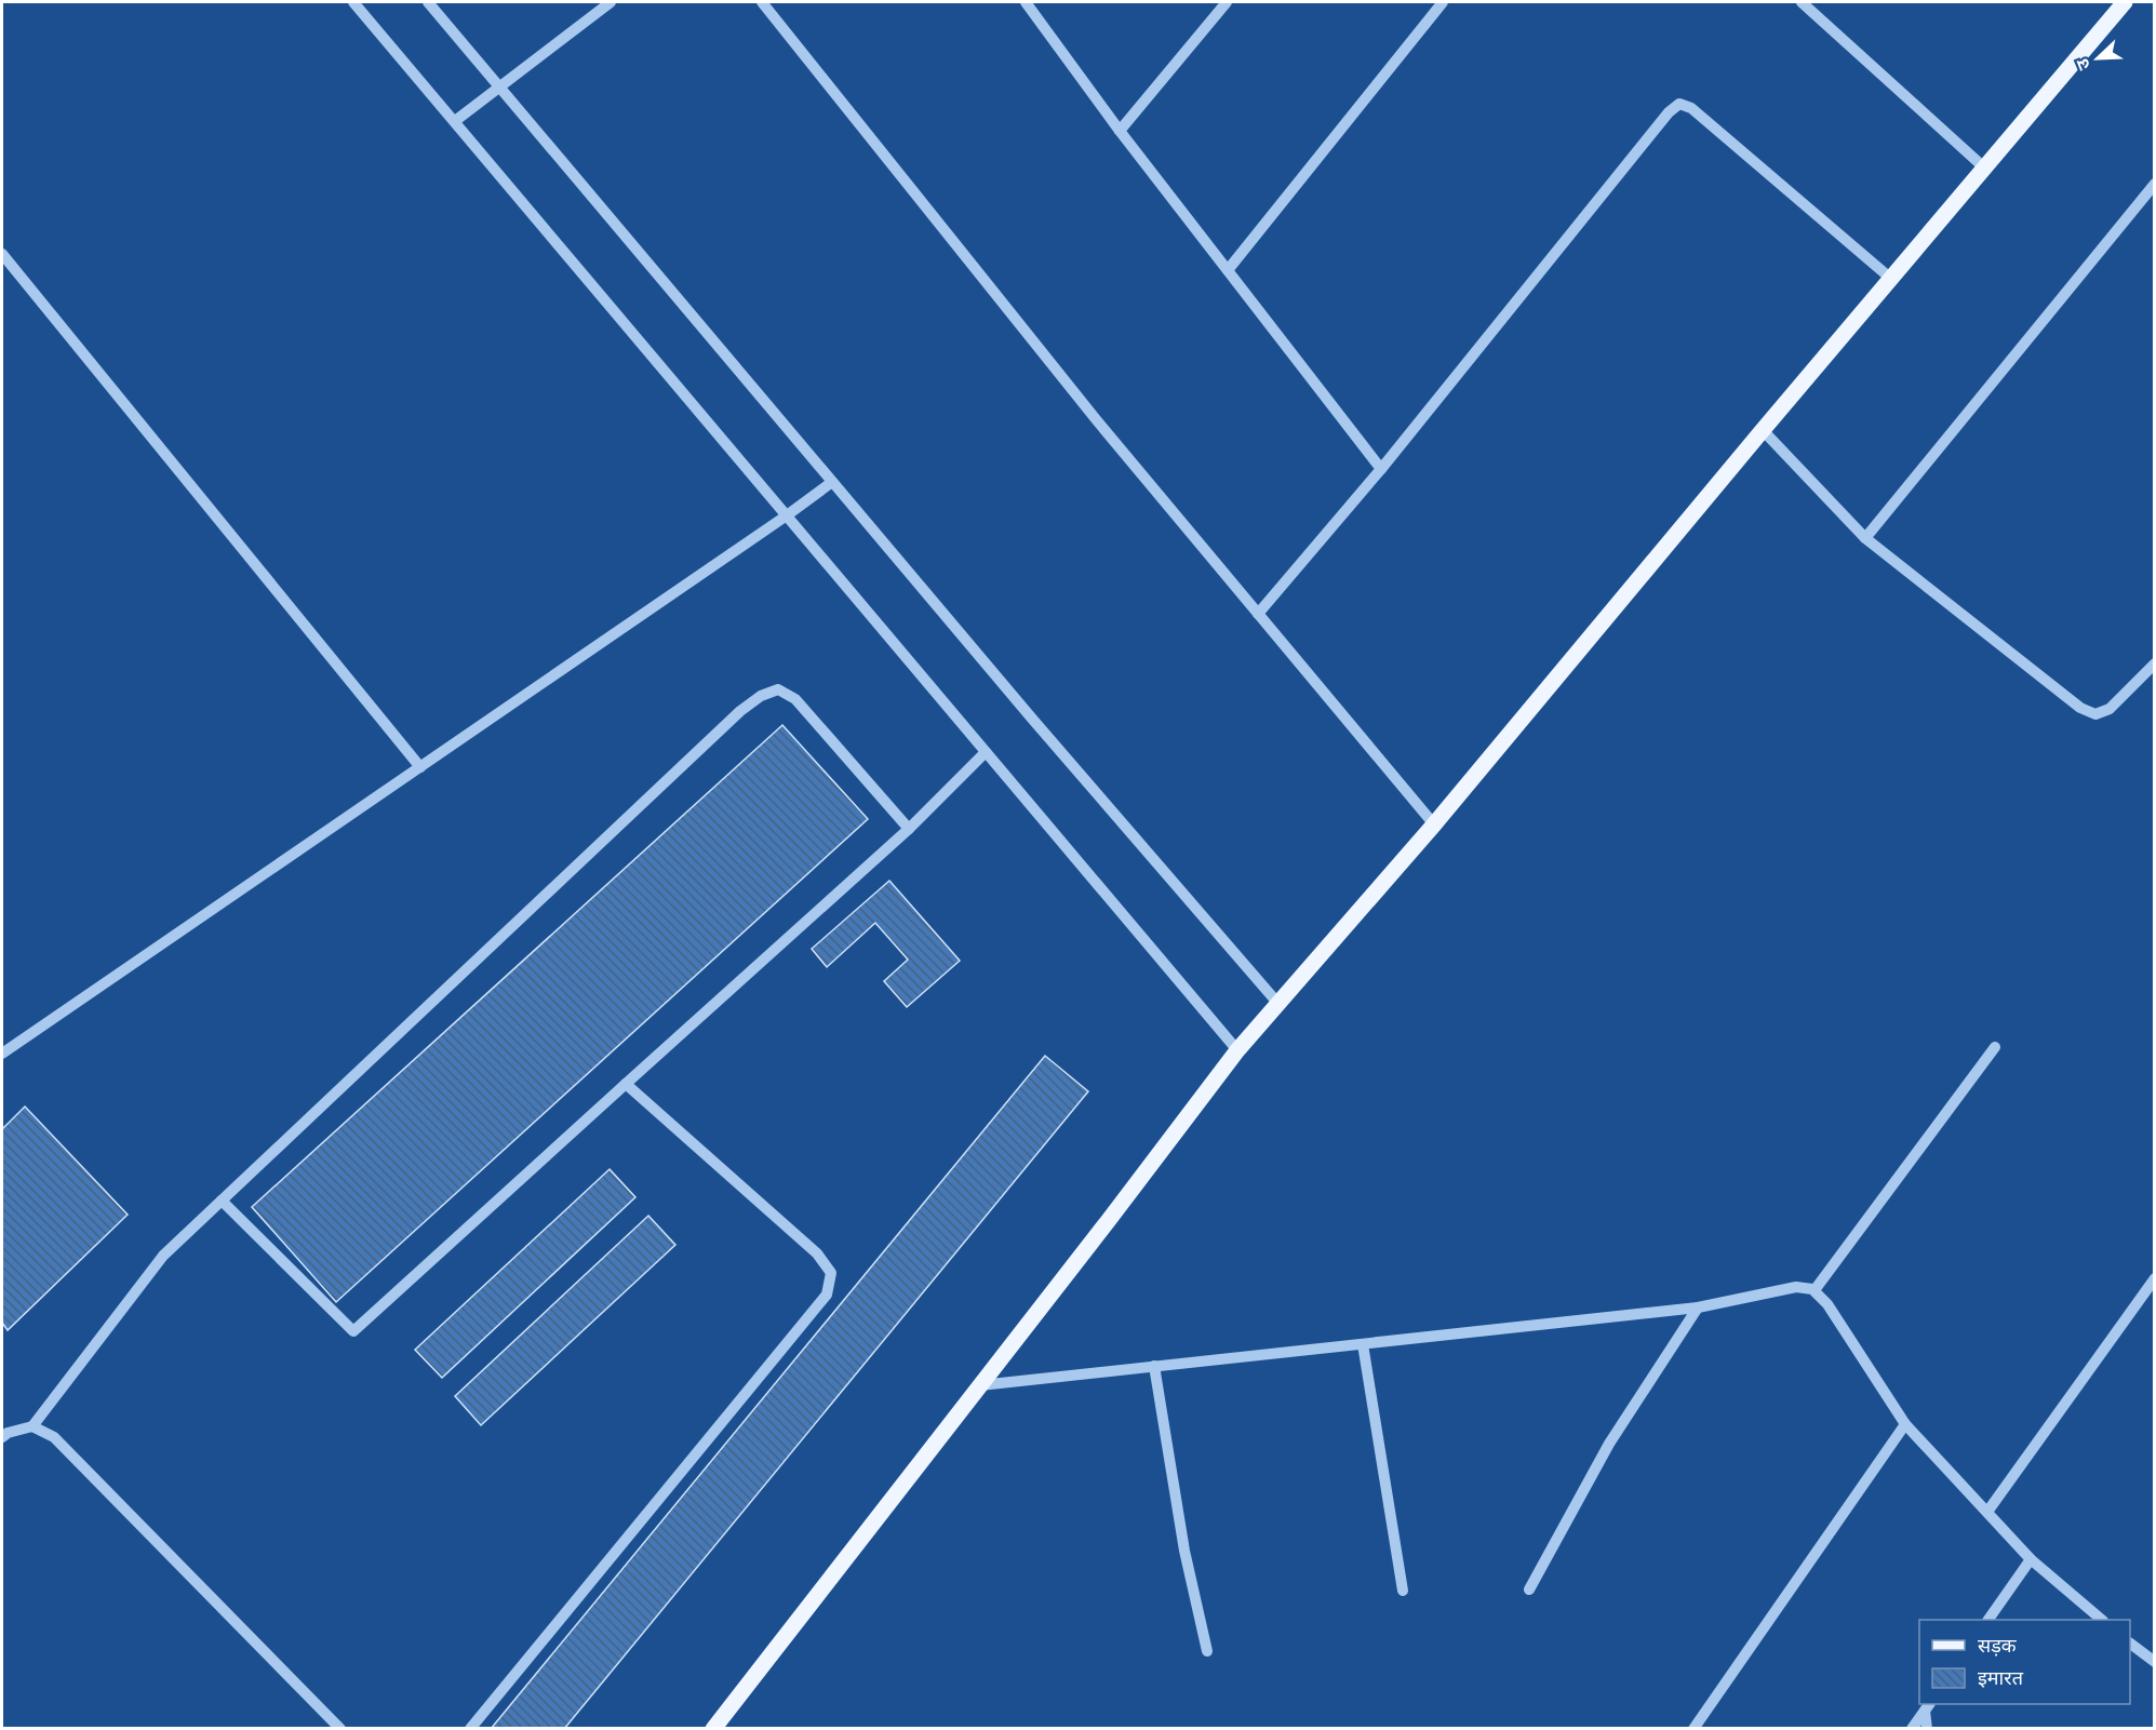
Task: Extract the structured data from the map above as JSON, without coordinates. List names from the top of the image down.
{
  "legend": ["सड़क", "इमारत"],
  "north": "bottom left"
}
